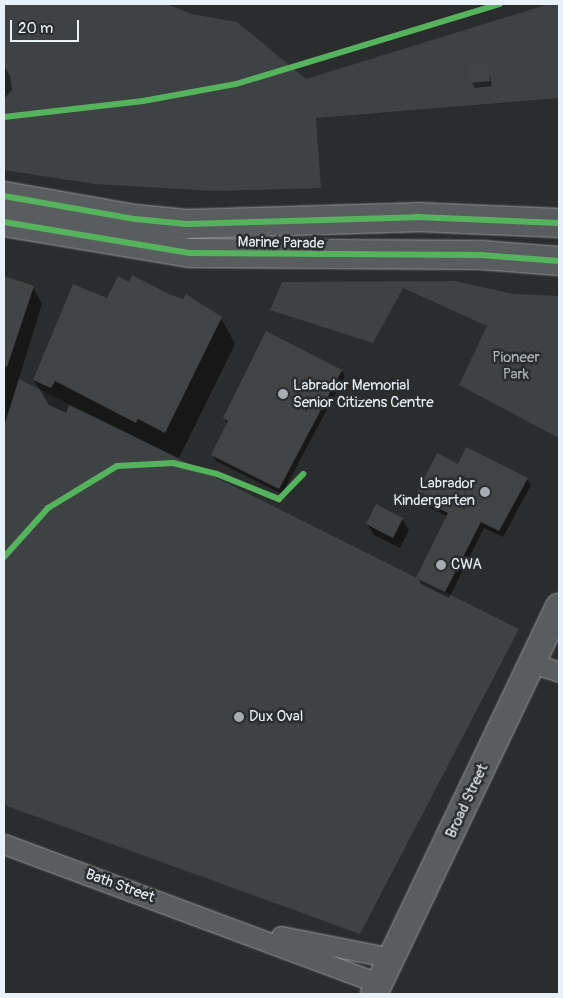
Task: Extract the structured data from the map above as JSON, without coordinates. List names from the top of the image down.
{
  "streets": {
    "highway": ["Marine Parade"],
    "street": ["Broad Street", "Bath Street"]
  },
  "crossings": [
    ["Broad Street", "Bath Street"]
  ],
  "parks": ["Pioneer Park"],
  "places": [
    "Labrador Memorial Senior Citizens Centre",
    "Labrador Kindergarten",
    "CWA",
    "Dux Oval"
  ],
  "scale_bar": "20 m"
}
